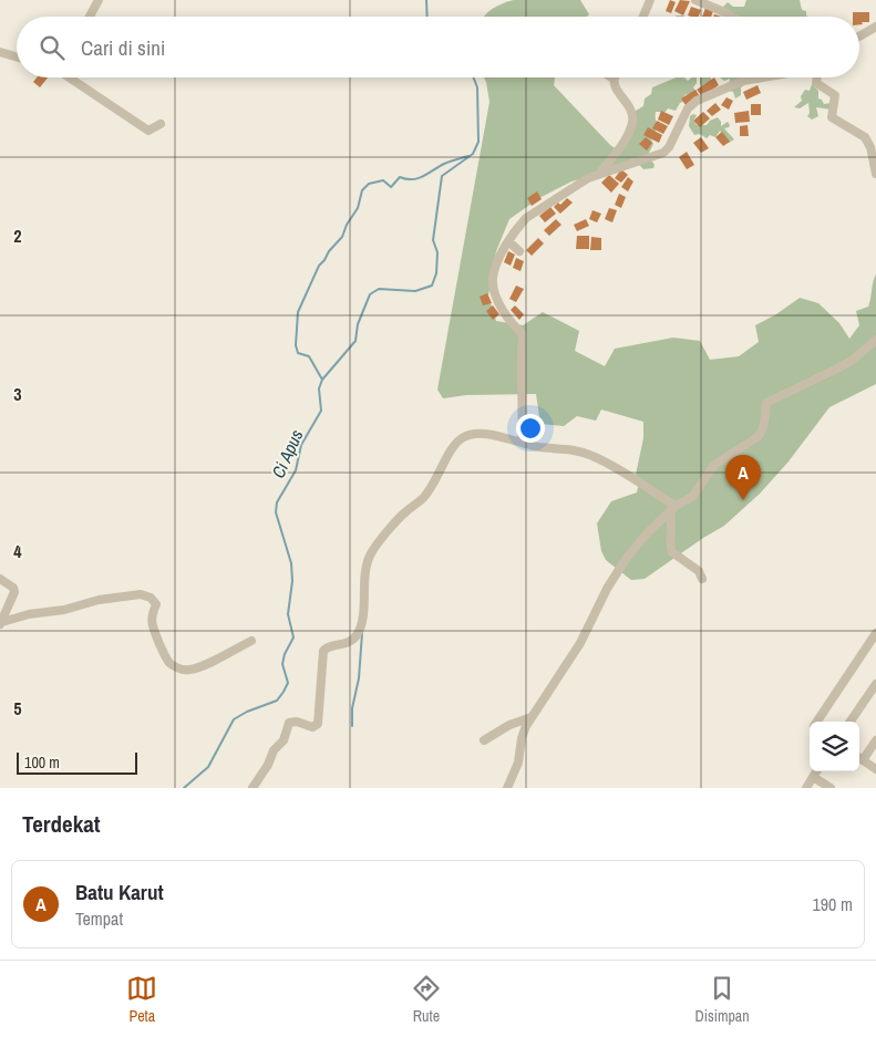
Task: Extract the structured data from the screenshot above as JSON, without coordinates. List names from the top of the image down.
{
  "water": ["Ci Apus"],
  "scale_bar": "100 m",
  "page": {
    "search": "Cari di sini",
    "pins": "A",
    "scale": "100 m",
    "heading": "Terdekat",
    "list": [
      {
        "mark": "A",
        "name": "Batu Karut",
        "note": "Tempat",
        "value": "190 m"
      }
    ],
    "nav": ["Peta", "Rute", "Disimpan"]
  },
  "grid": {
    "rows": [
      "2",
      "3",
      "4",
      "5"
    ]
  }
}
